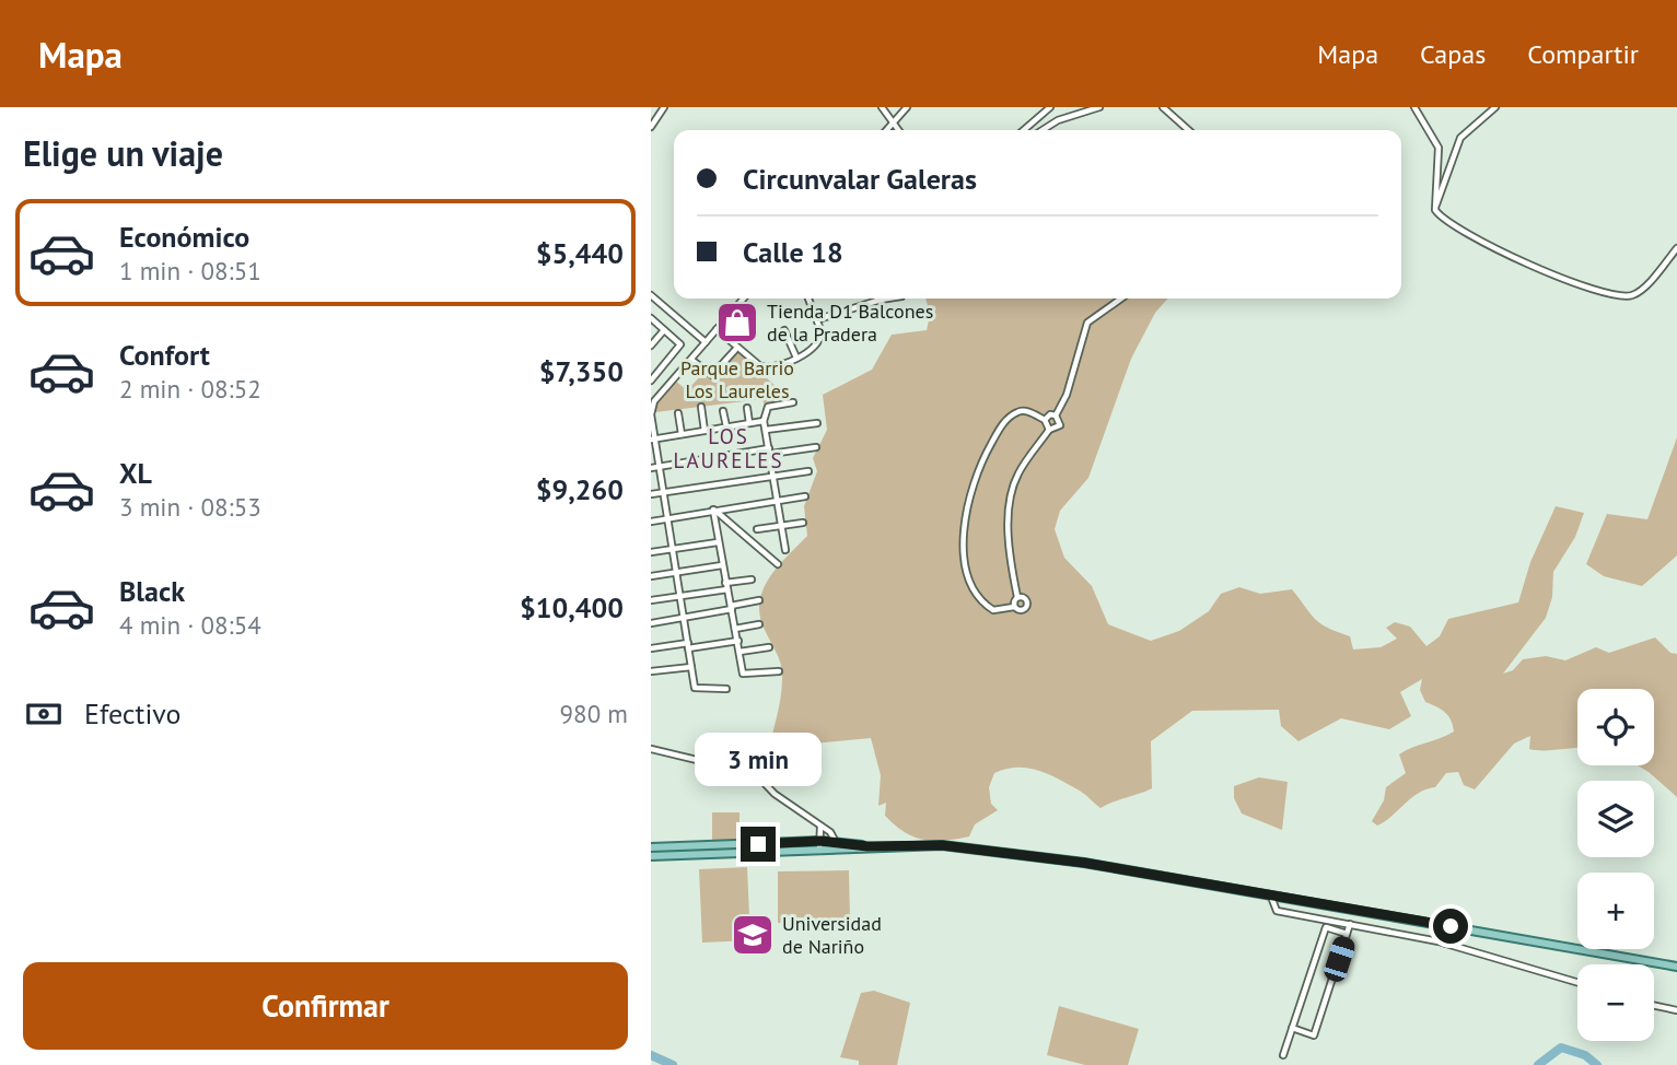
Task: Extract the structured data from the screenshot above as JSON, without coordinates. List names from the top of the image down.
{
  "districts": ["LOS LAURELES"],
  "parks": ["Parque Barrio Los Laureles"],
  "places": {
    "shop": ["Tienda D1 Balcones de la Pradera"],
    "school or university": ["Universidad de Nariño"]
  },
  "page": {
    "header": "Mapa",
    "nav": ["Mapa", "Capas", "Compartir"],
    "heading": "Elige un viaje",
    "banner": ["Circunvalar Galeras", "Calle 18"],
    "list": [
      {
        "name": "Económico",
        "note": "1 min · 08:51",
        "value": "$5,440"
      },
      {
        "name": "Confort",
        "note": "2 min · 08:52",
        "value": "$7,350"
      },
      {
        "name": "XL",
        "note": "3 min · 08:53",
        "value": "$9,260"
      },
      {
        "name": "Black",
        "note": "4 min · 08:54",
        "value": "$10,400"
      }
    ],
    "pay": ["Efectivo", "980 m"],
    "map_buttons": ["+", "−"],
    "bubble": "3 min",
    "buttons": "Confirmar"
  }
}
